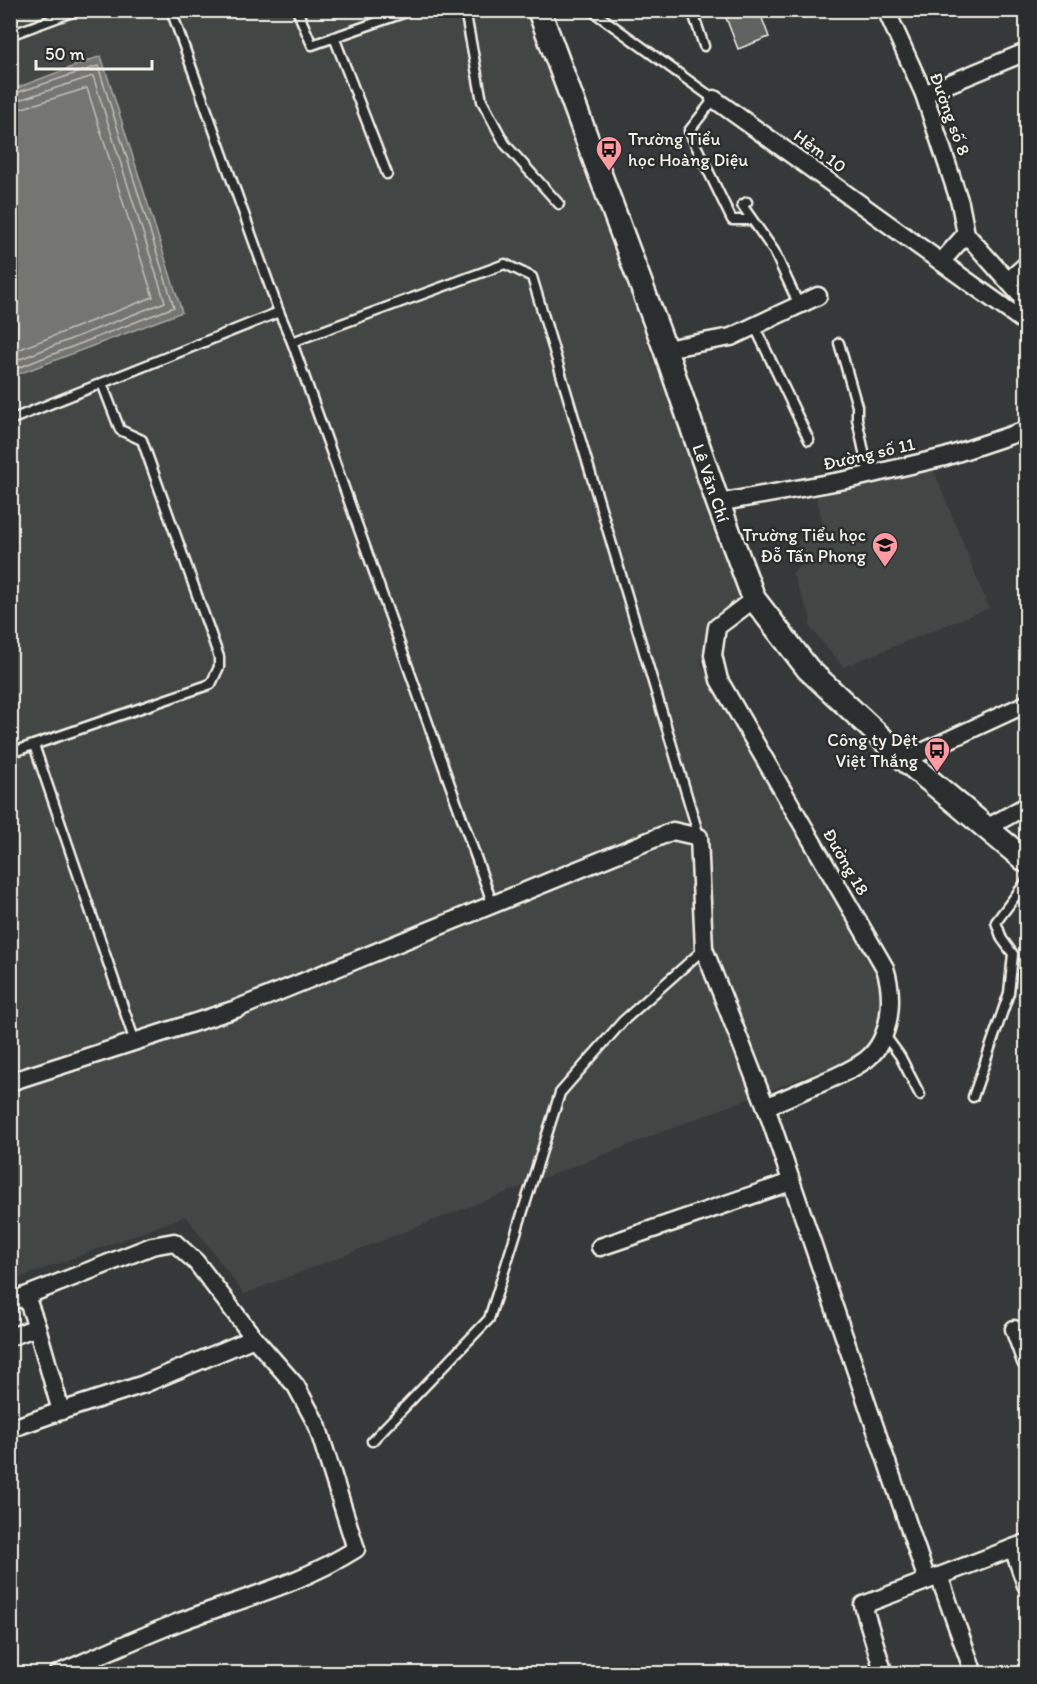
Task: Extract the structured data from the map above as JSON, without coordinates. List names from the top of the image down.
{
  "streets": {
    "main road": ["Lê Văn Chí"],
    "street": [
      "Đường số 8",
      "Hẻm 10",
      "Đường số 11",
      "Đường 18"
    ]
  },
  "crossings": [
    ["Đường số 11", "Lê Văn Chí"],
    ["Lê Văn Chí", "Đường 18"]
  ],
  "places": {
    "bus stop": ["Trường Tiểu học Hoàng Diệu", "Công ty Dệt Việt Thắng"],
    "school or university": ["Trường Tiểu học Đỗ Tấn Phong"]
  },
  "scale_bar": "50 m"
}
